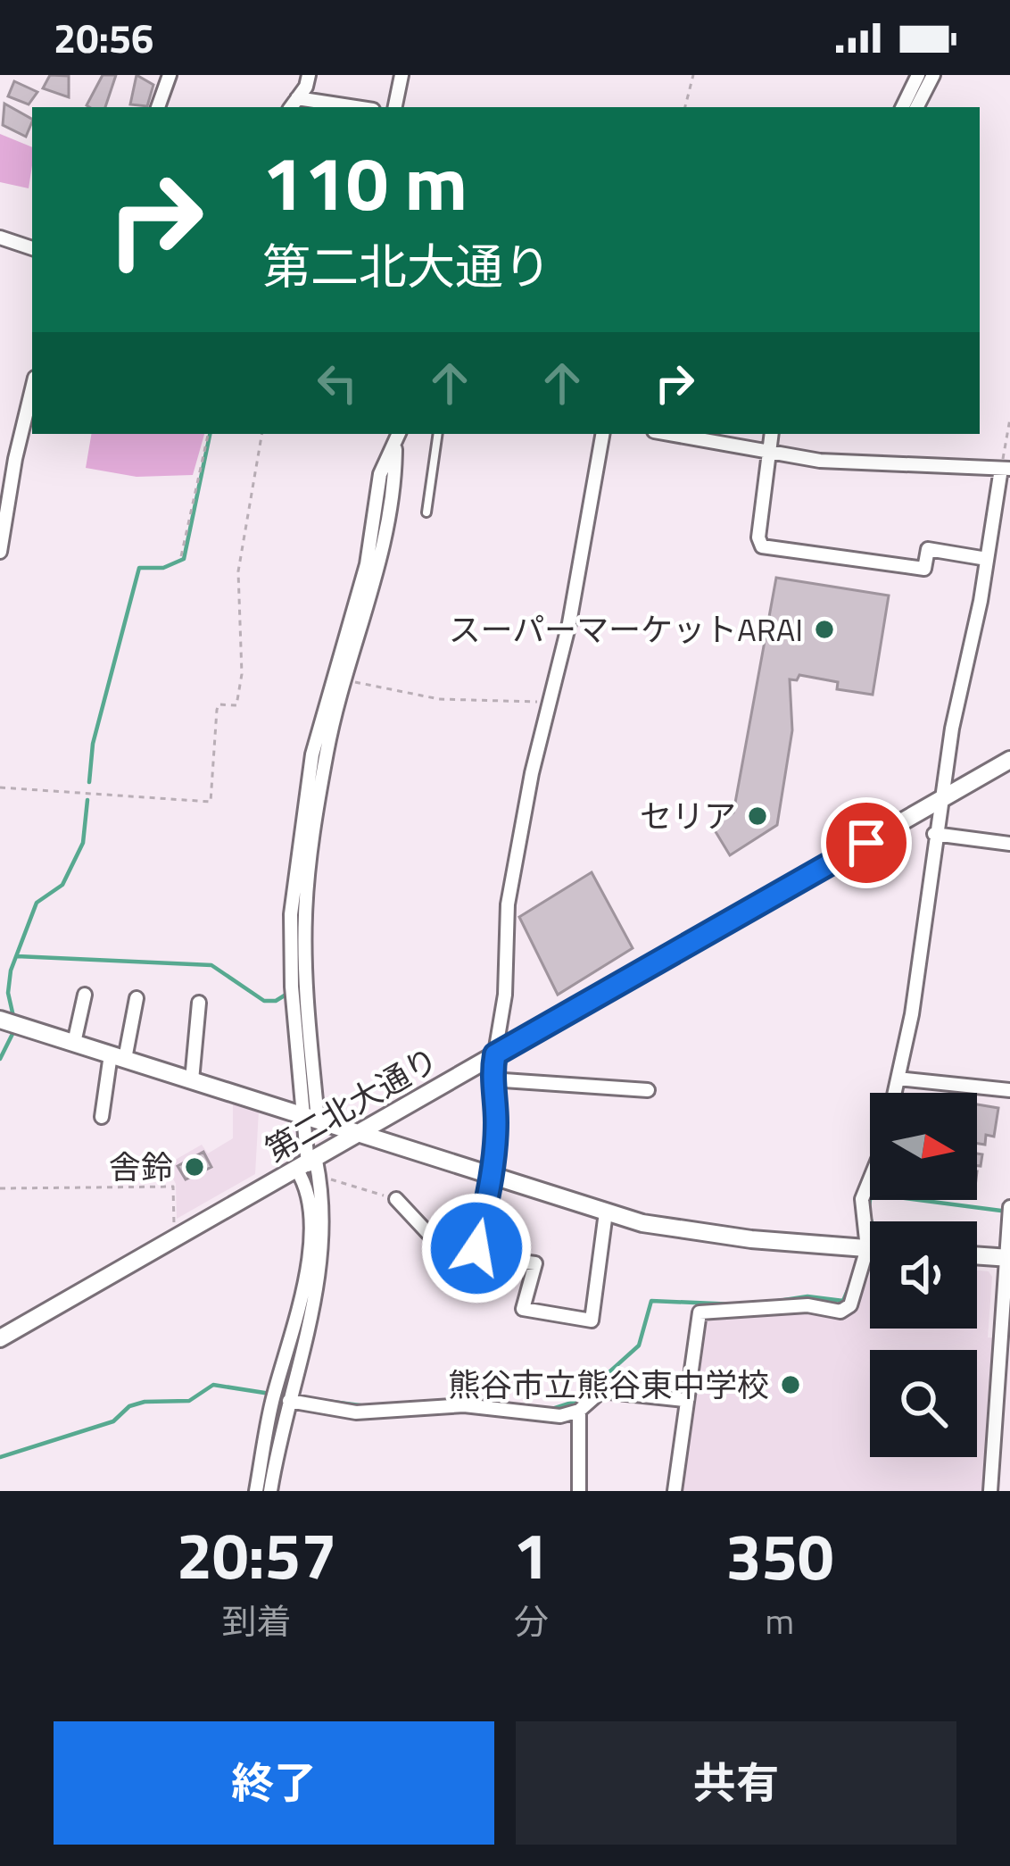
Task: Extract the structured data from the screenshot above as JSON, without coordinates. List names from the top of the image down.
{
  "streets": {
    "street": ["第二北大通り"]
  },
  "places": [
    "スーパーマーケットARAI",
    "セリア",
    "舎鈴",
    "熊谷市立熊谷東中学校"
  ],
  "north": "right",
  "page": {
    "status": "20:56",
    "turn": ["110 m", "第二北大通り"],
    "eta": [
      "20:57",
      "到着",
      "1",
      "分",
      "350",
      "m"
    ],
    "buttons": ["終了", "共有"]
  }
}
